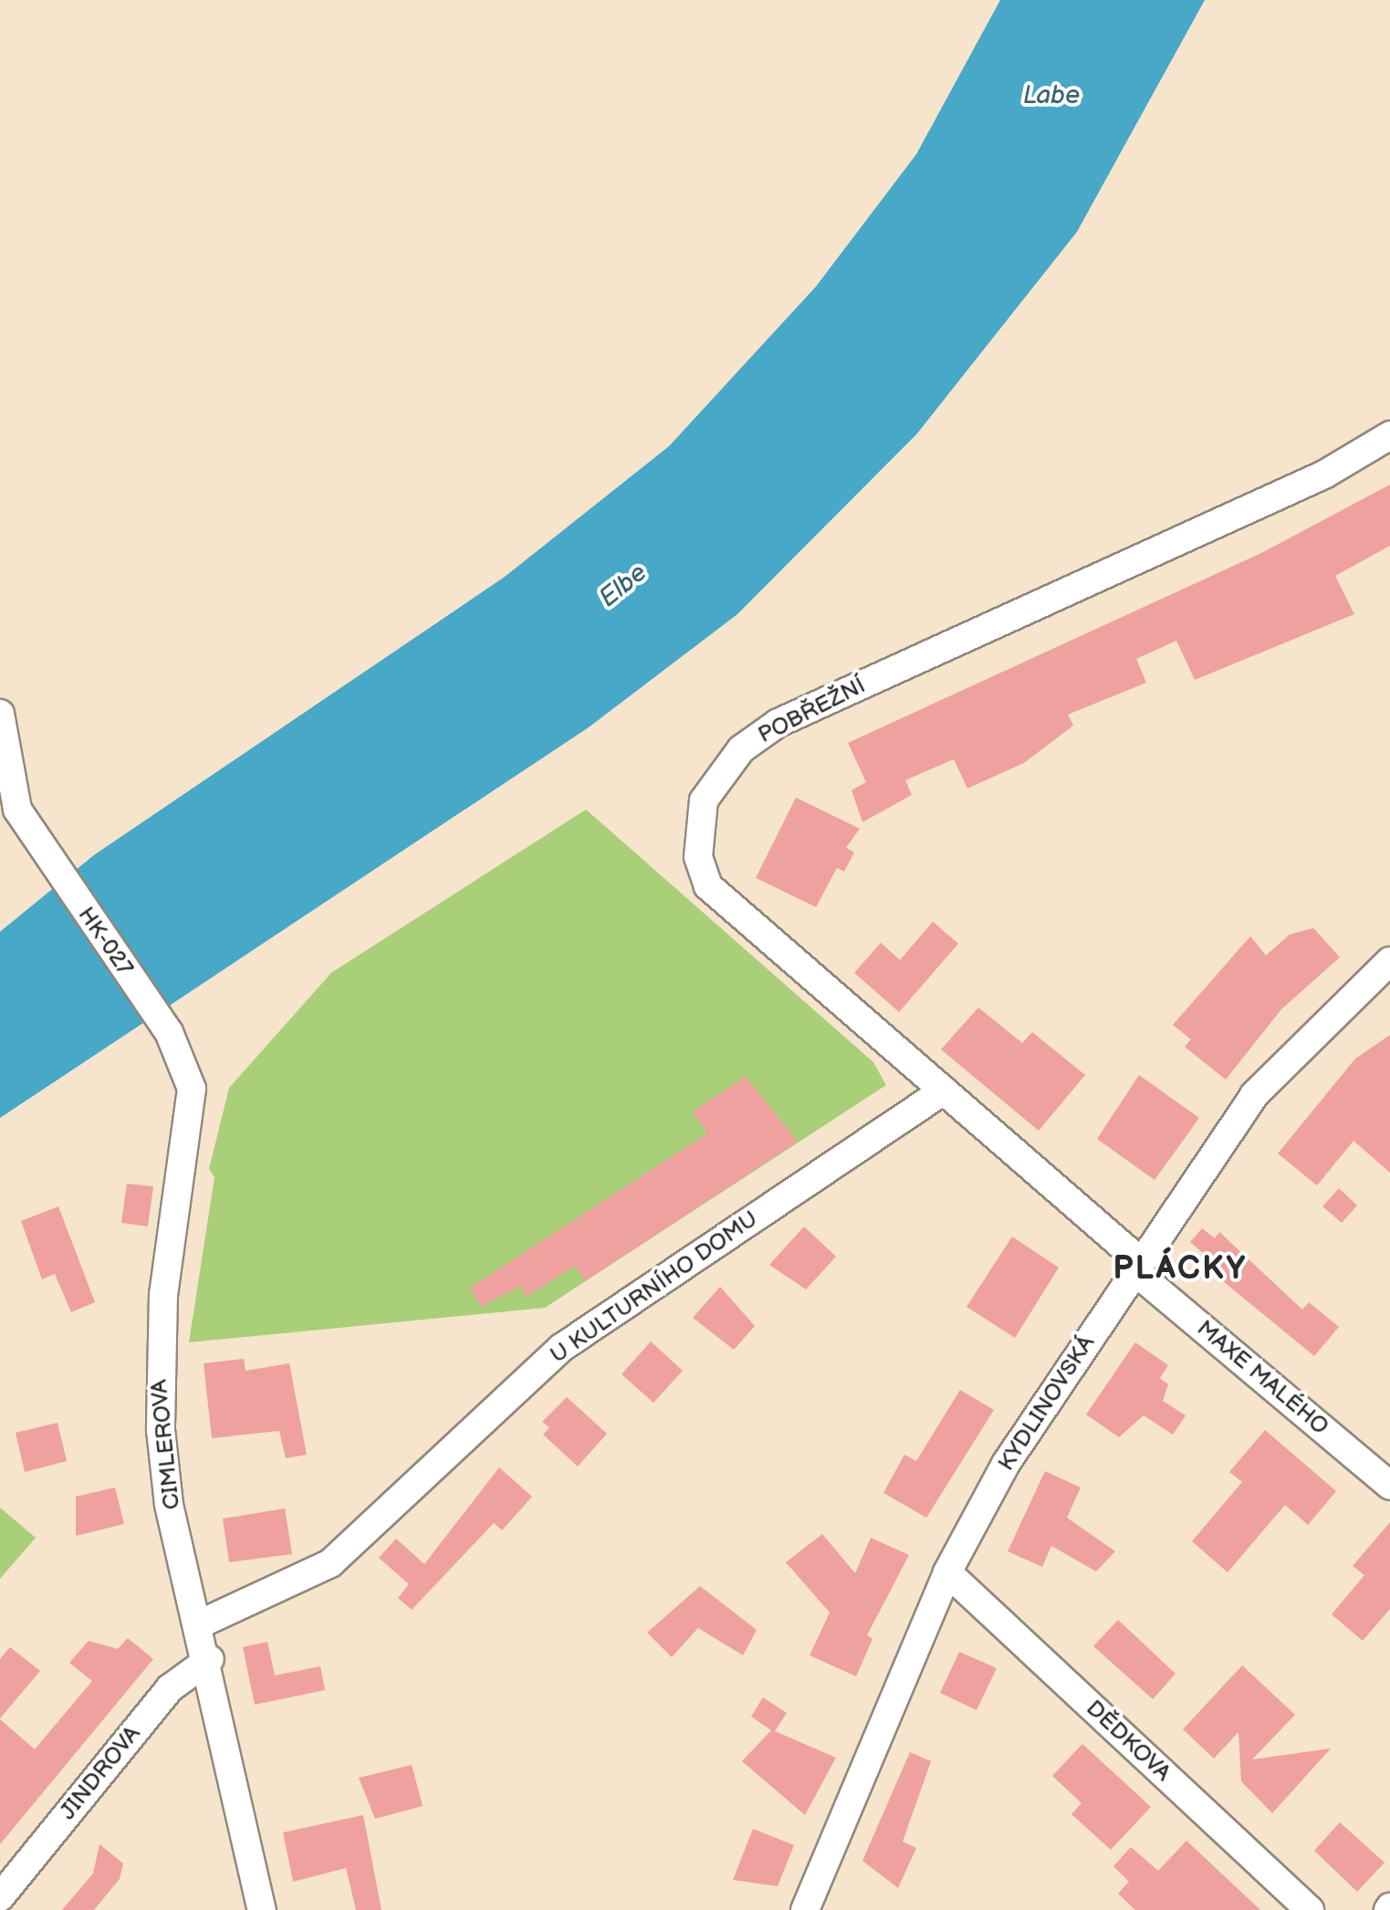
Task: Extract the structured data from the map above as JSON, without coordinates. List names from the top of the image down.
{
  "streets": {
    "street": [
      "POBŘEŽNÍ",
      "HK-027",
      "U KULTURNÍHO DOMU",
      "MAXE MALÉHO",
      "KYDLINOVSKÁ",
      "CIMLEROVA",
      "DĚDKOVA",
      "JINDROVA"
    ]
  },
  "crossings": [
    ["POBŘEŽNÍ", "U KULTURNÍHO DOMU"],
    ["POBŘEŽNÍ", "MAXE MALÉHO"],
    ["POBŘEŽNÍ", "KYDLINOVSKÁ"],
    ["HK-027", "CIMLEROVA"],
    ["U KULTURNÍHO DOMU", "CIMLEROVA"],
    ["MAXE MALÉHO", "KYDLINOVSKÁ"],
    ["KYDLINOVSKÁ", "DĚDKOVA"],
    ["CIMLEROVA", "JINDROVA"]
  ],
  "districts": ["PLÁCKY"],
  "water": ["Labe", "Elbe"]
}
